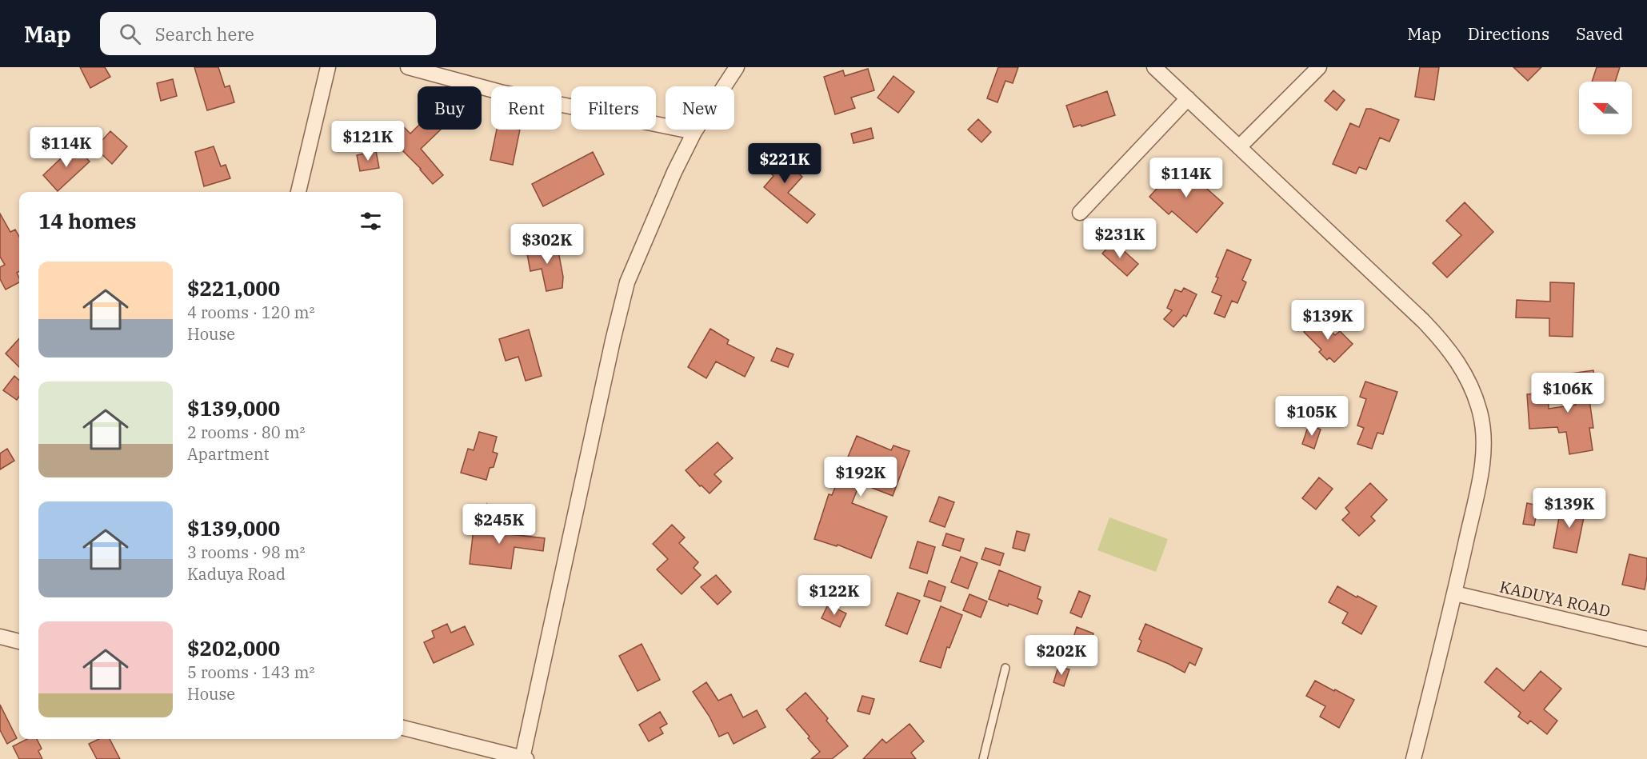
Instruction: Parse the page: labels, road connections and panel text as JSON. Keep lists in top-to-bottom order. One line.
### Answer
{"streets":{"street":["KADUYA ROAD"]},"north":"left","page":{"header":"Map","search":"Search here","nav":["Map","Directions","Saved"],"chip":["Buy","Rent","Filters","New"],"price":["$121K","$114K","$221K","$114K","$231K","$302K","$139K","$106K","$105K","$192K","$139K","$245K","$122K","$202K"],"heading":"14 homes","list":[{"name":"$221,000","note":"4 rooms · 120 m² · House"},{"name":"$139,000","note":"2 rooms · 80 m² · Apartment"},{"name":"$139,000","note":"3 rooms · 98 m² · Kaduya Road"},{"name":"$202,000","note":"5 rooms · 143 m² · House"}]}}
